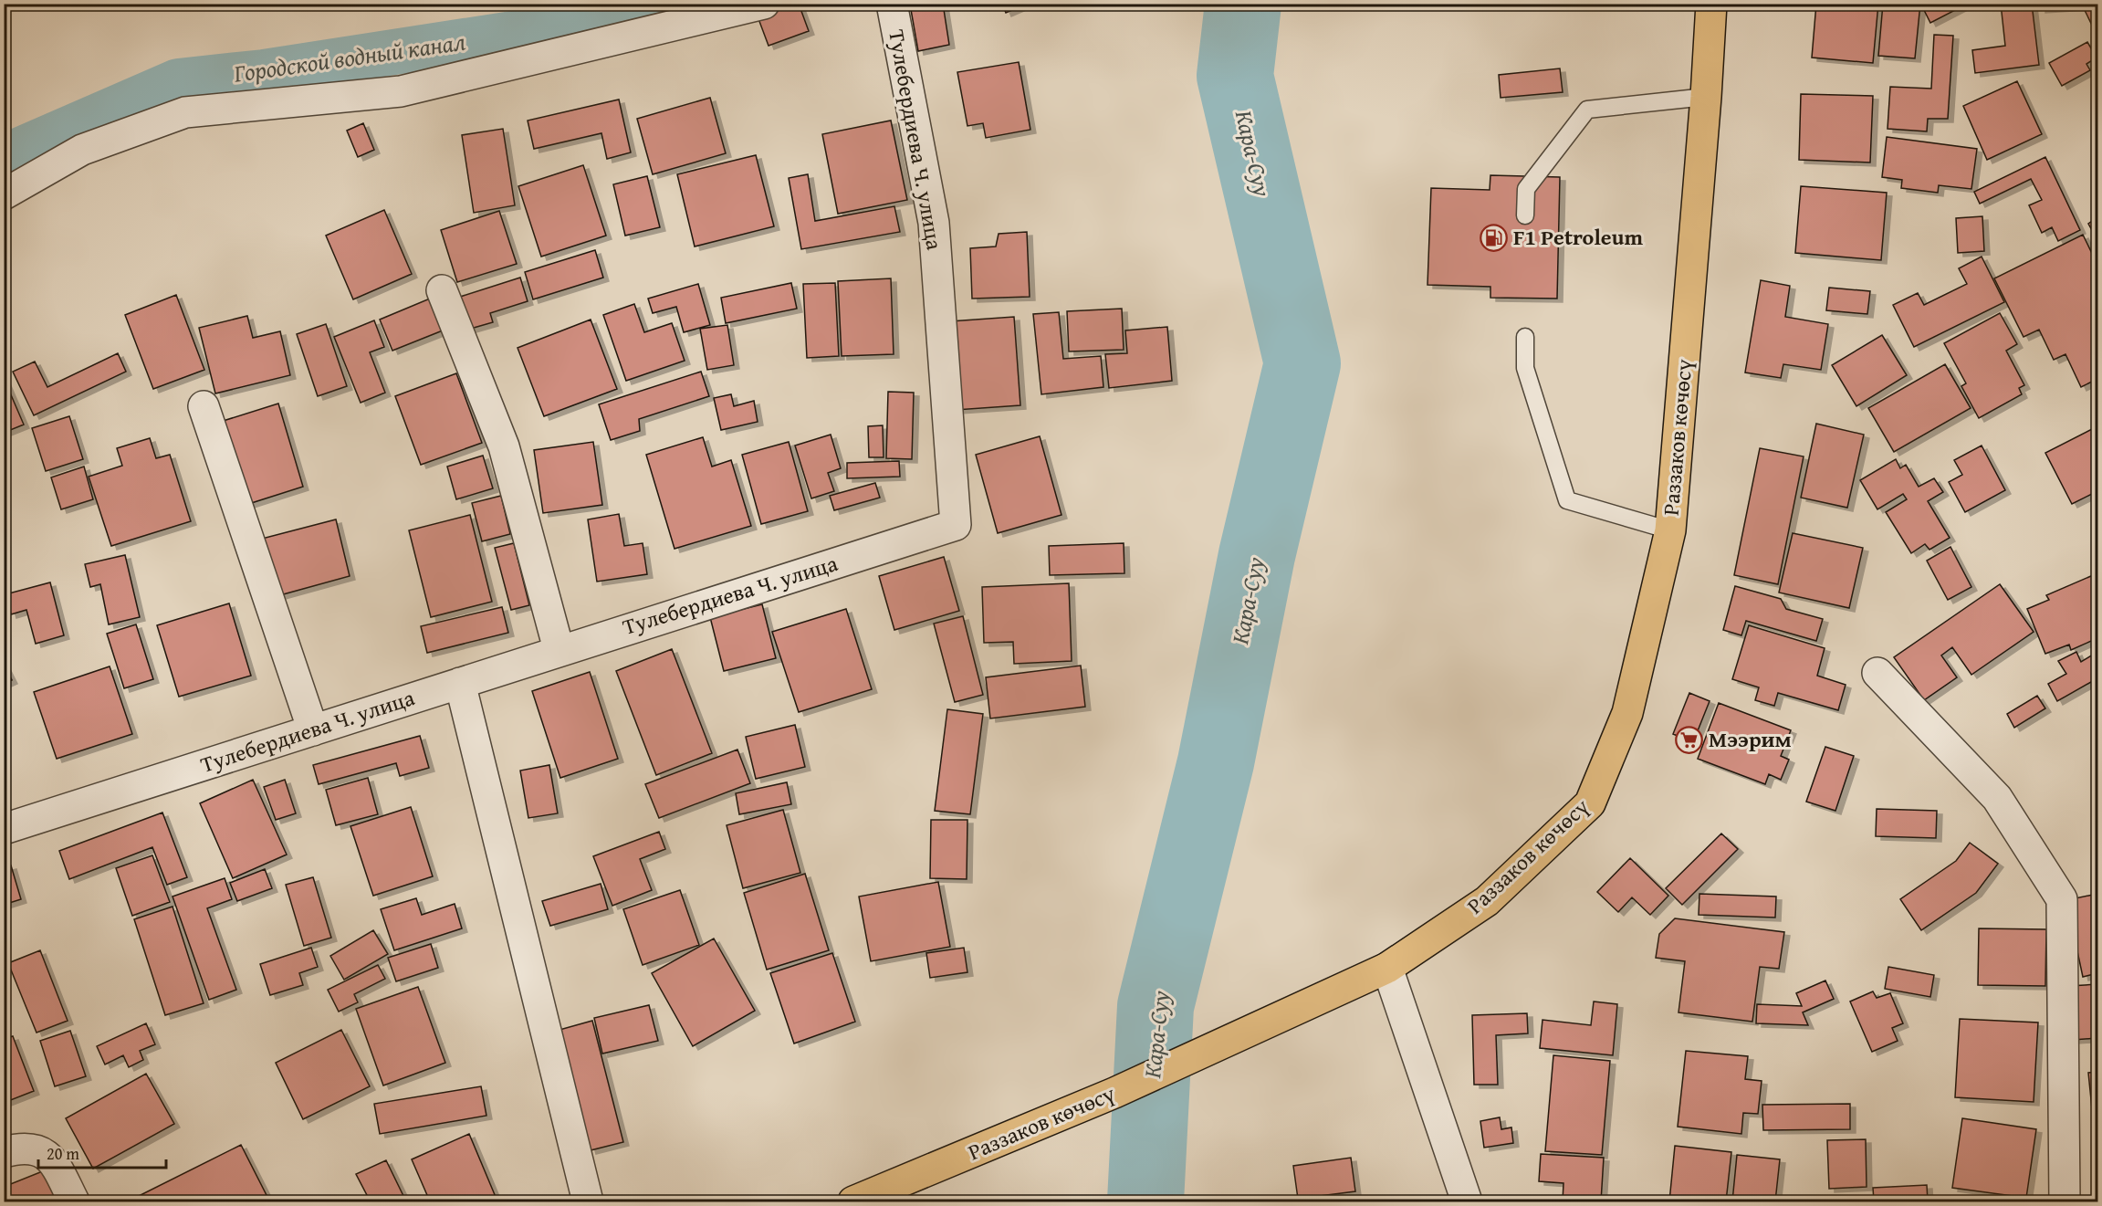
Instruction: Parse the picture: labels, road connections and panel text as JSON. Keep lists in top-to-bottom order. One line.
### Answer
{"streets":{"highway":["Раззаков көчөсү"],"street":["Тулебердиева Ч. улица"]},"water":["Городской водный канал","Кара-Суу"],"places":{"fuel station":["F1 Petroleum"],"supermarket":["Мээрим"]},"scale_bar":"20 m"}
